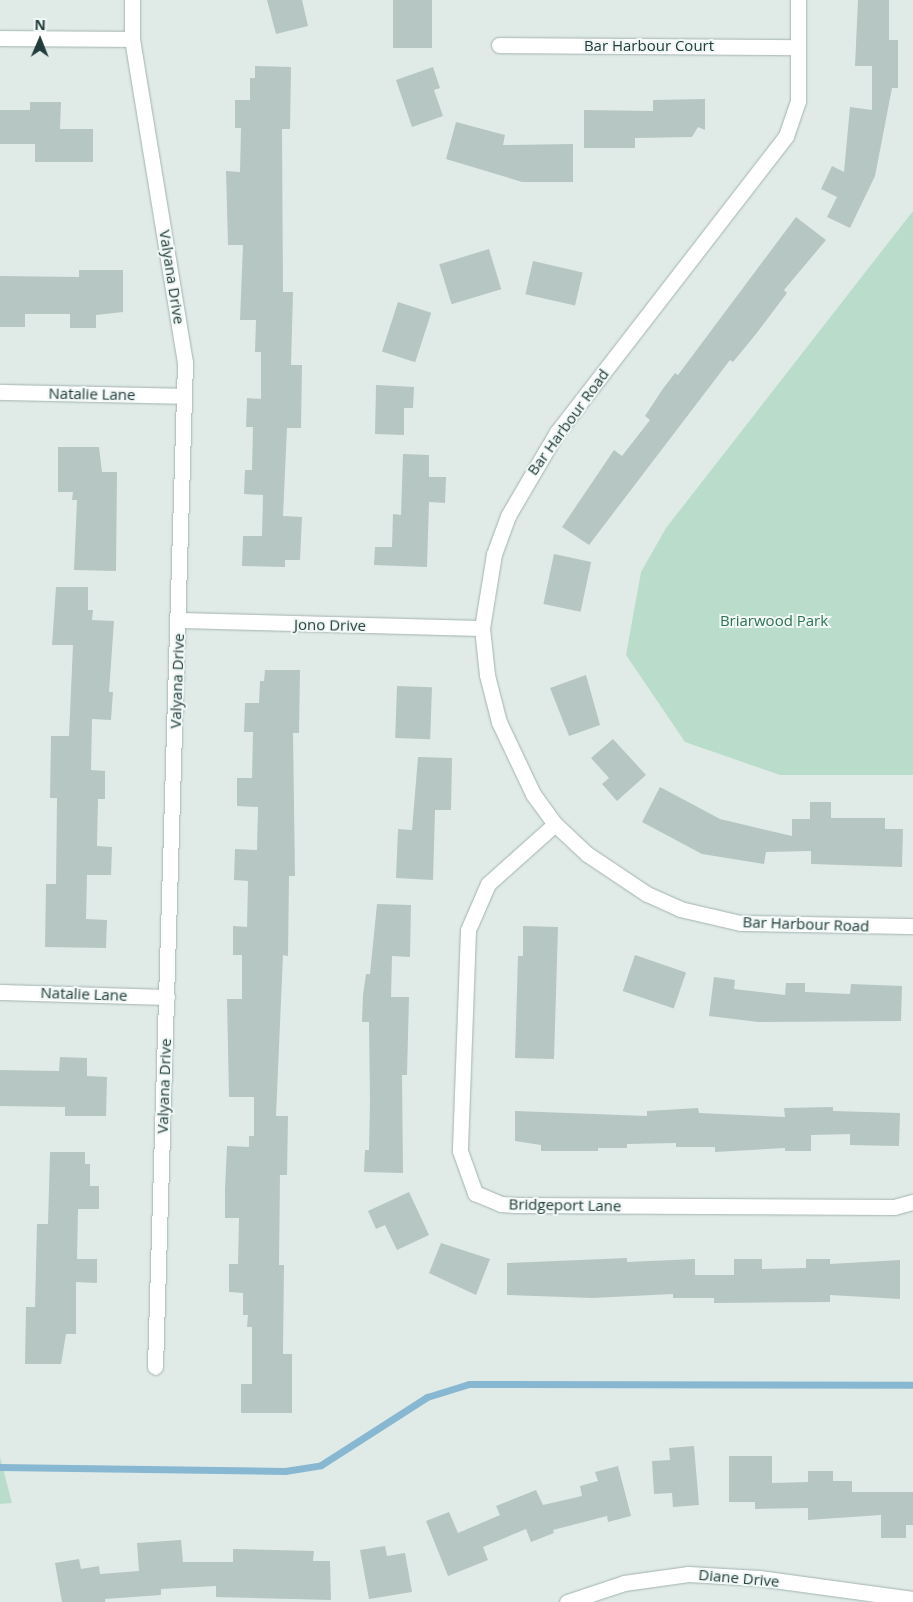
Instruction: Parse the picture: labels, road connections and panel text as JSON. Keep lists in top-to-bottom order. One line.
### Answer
{"streets":{"street":["Bar Harbour Court","Valyana Drive","Natalie Lane","Bar Harbour Road","Jono Drive","Bridgeport Lane","Diane Drive"]},"crossings":[["Bar Harbour Court","Bar Harbour Road"],["Valyana Drive","Natalie Lane"],["Valyana Drive","Jono Drive"],["Bar Harbour Road","Jono Drive"],["Bar Harbour Road","Bridgeport Lane"]],"parks":["Briarwood Park"],"north":"top"}
